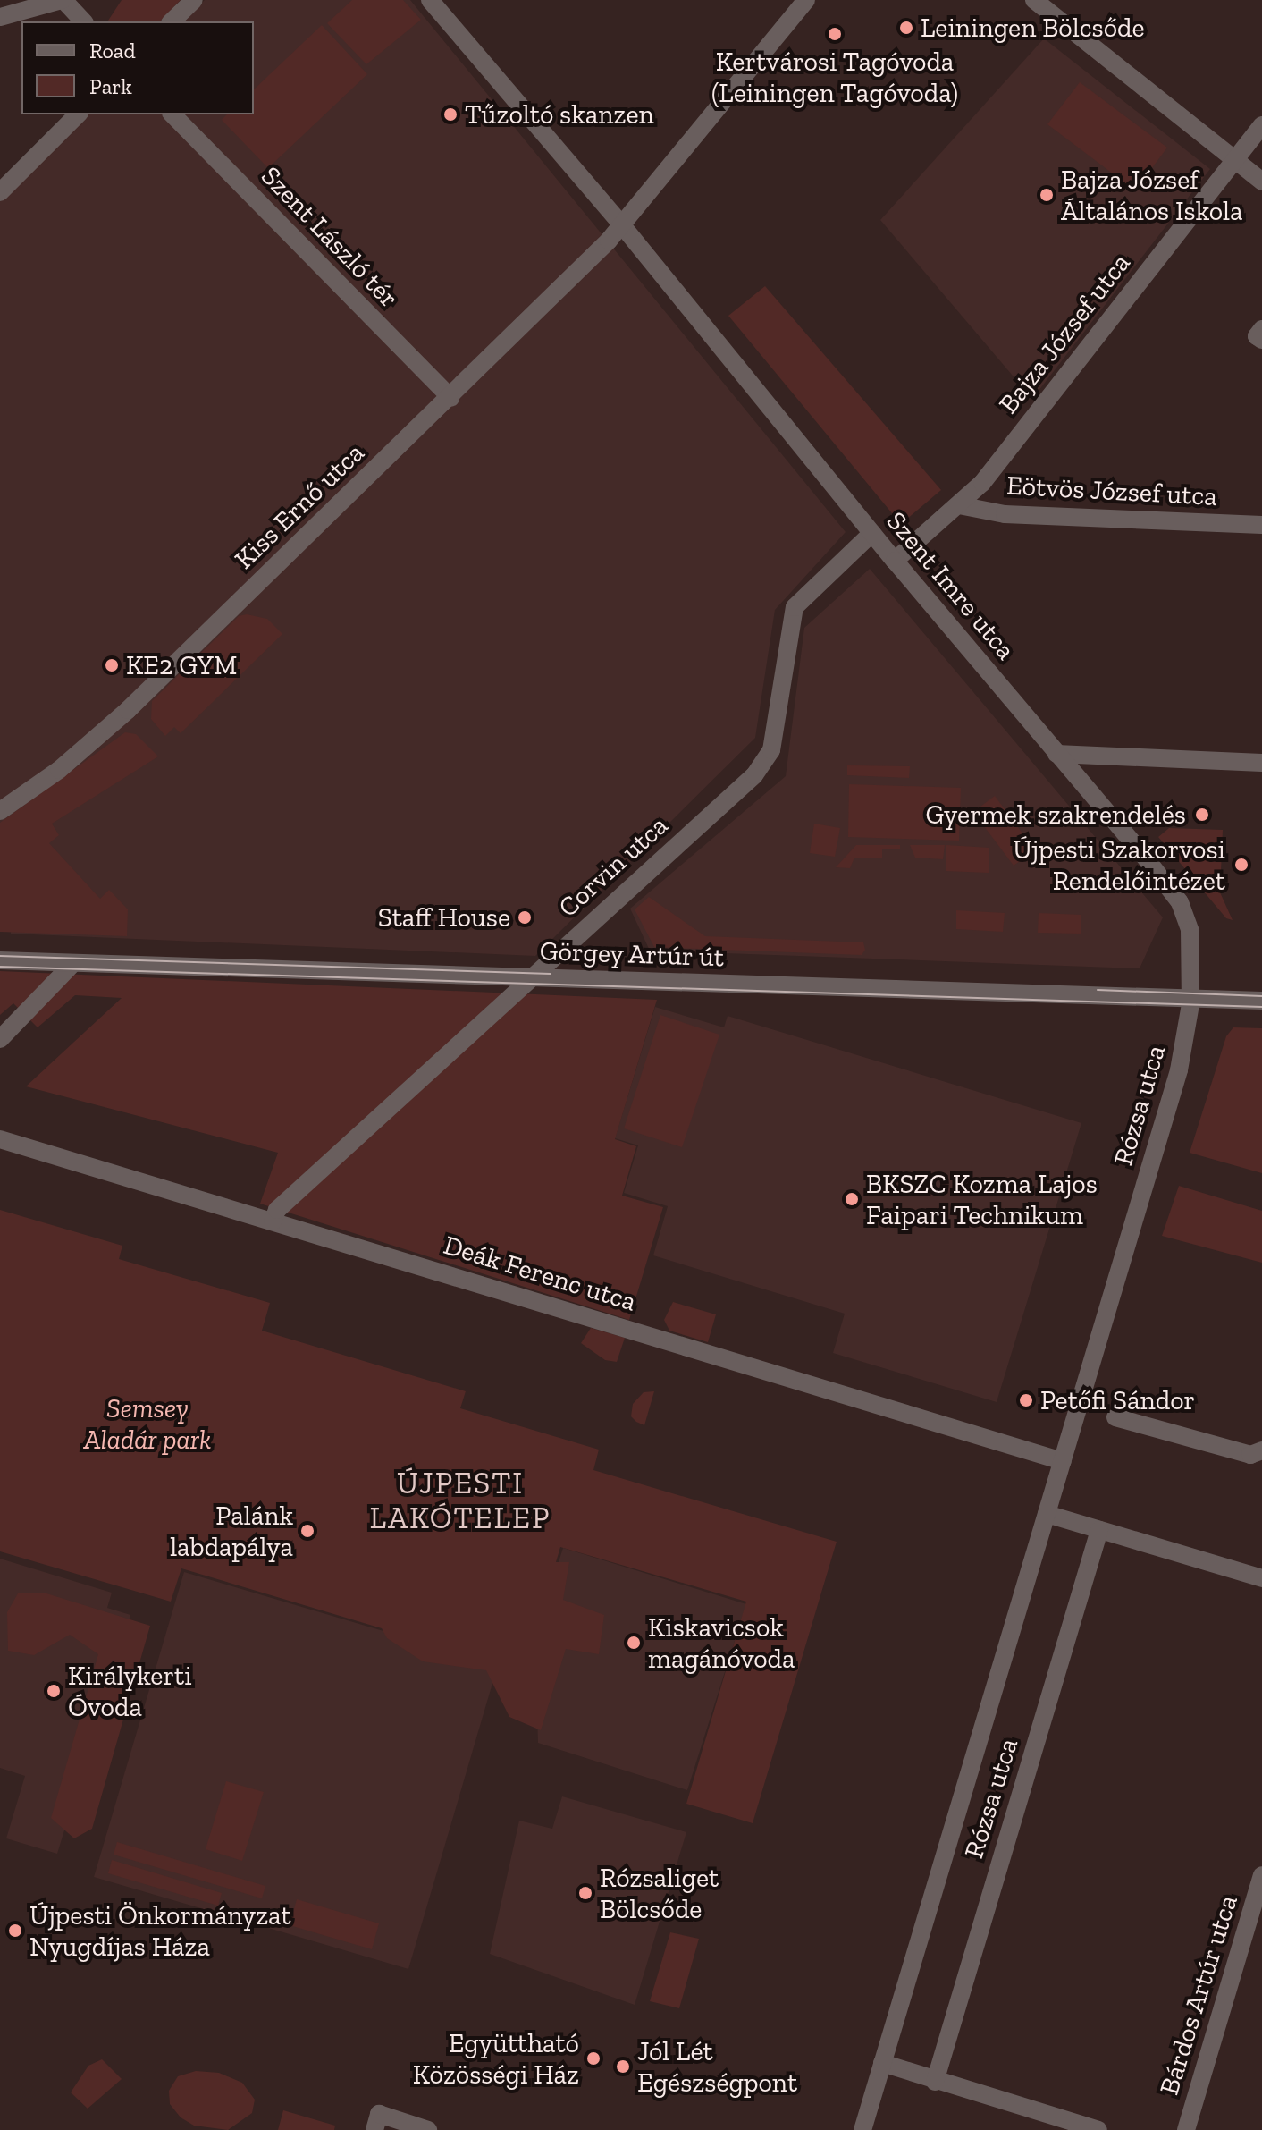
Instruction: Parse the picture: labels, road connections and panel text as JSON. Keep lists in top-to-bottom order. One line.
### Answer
{"streets":{"street":["Szent László tér","Bajza József utca","Eötvös József utca","Kiss Ernő utca","Szent Imre utca","Corvin utca","Görgey Artúr út","Rózsa utca","Deák Ferenc utca","Bárdos Artúr utca"]},"crossings":[["Szent László tér","Kiss Ernő utca"],["Bajza József utca","Eötvös József utca"],["Bajza József utca","Szent Imre utca"],["Kiss Ernő utca","Szent Imre utca"],["Szent Imre utca","Corvin utca"],["Szent Imre utca","Görgey Artúr út"],["Szent Imre utca","Rózsa utca"],["Corvin utca","Görgey Artúr út"],["Corvin utca","Deák Ferenc utca"],["Görgey Artúr út","Rózsa utca"],["Rózsa utca","Deák Ferenc utca"]],"districts":["ÚJPESTI LAKÓTELEP"],"parks":["Semsey Aladár park"],"places":["Leiningen Bölcsőde","Kertvárosi Tagóvoda (Leiningen Tagóvoda)","Tűzoltó skanzen","Bajza József Általános Iskola","KE2 GYM","Gyermek szakrendelés","Újpesti Szakorvosi Rendelőintézet","Staff House","BKSZC Kozma Lajos Faipari Technikum","Petőfi Sándor","Palánk labdapálya","Kiskavicsok magánóvoda","Királykerti Óvoda","Rózsaliget Bölcsőde","Újpesti Önkormányzat Nyugdíjas Háza","Együttható Közösségi Ház","Jól Lét Egészségpont"],"legend":["Road","Park"]}
